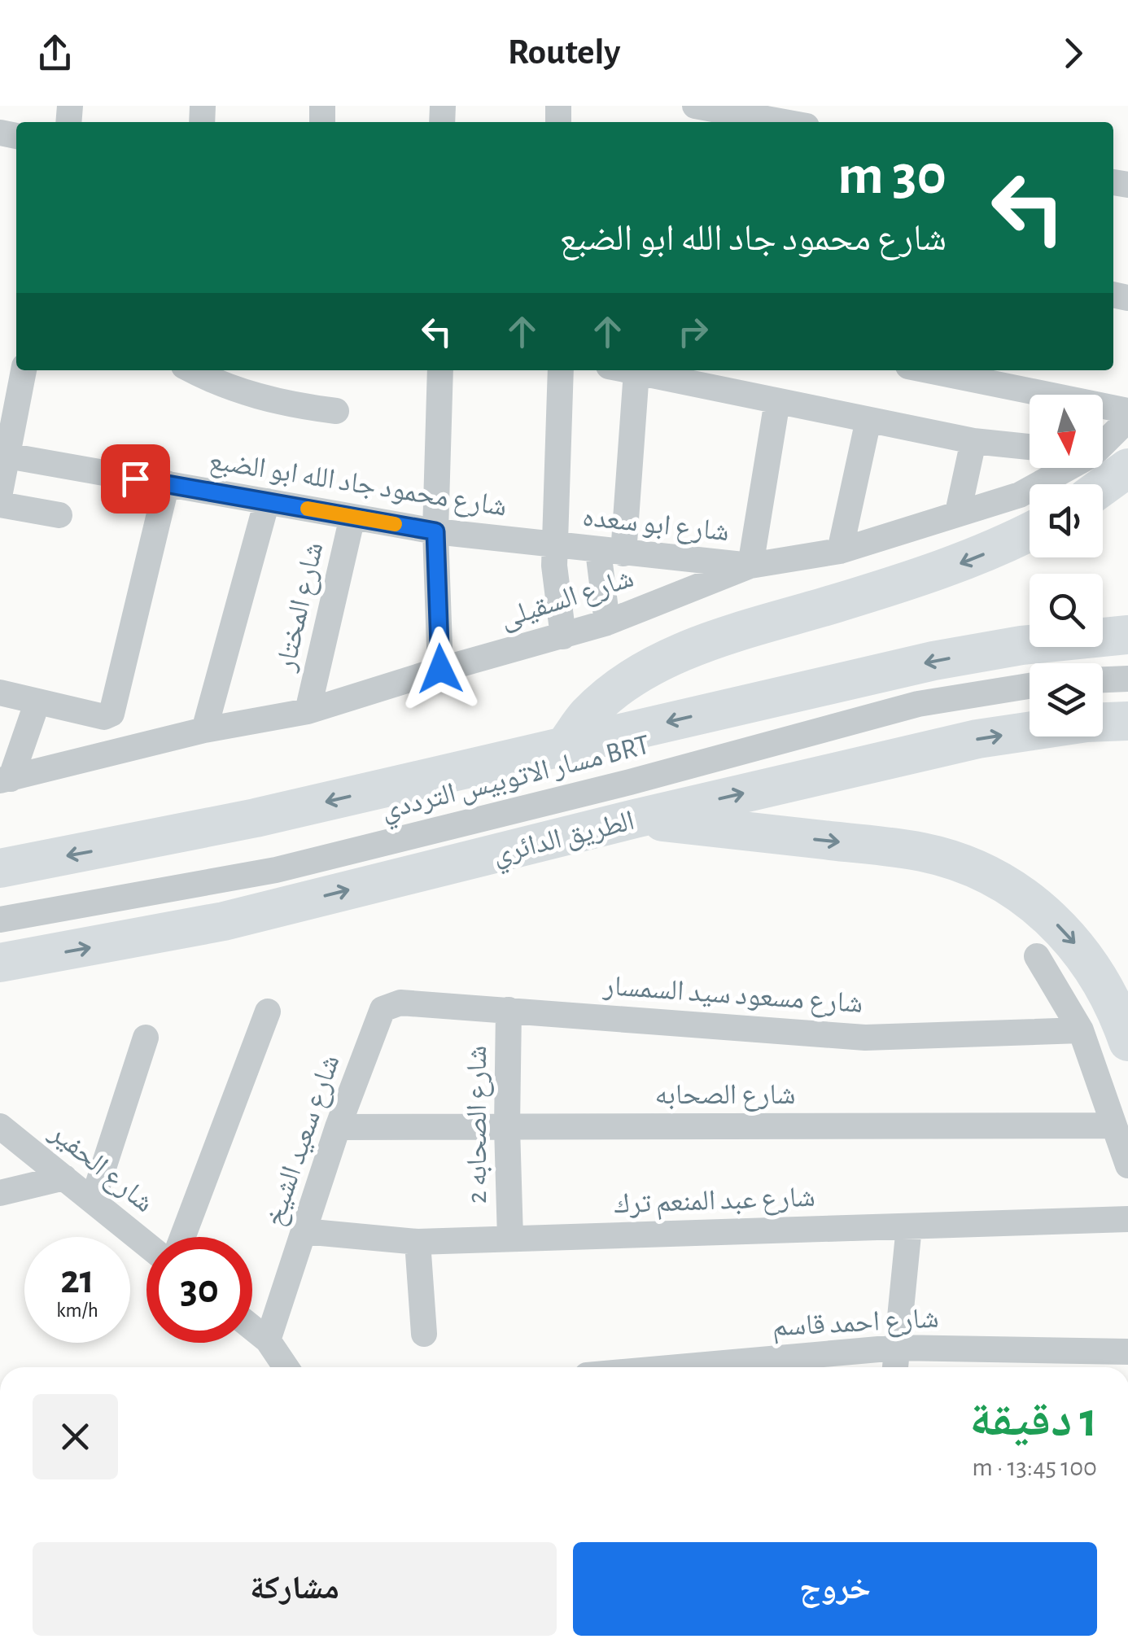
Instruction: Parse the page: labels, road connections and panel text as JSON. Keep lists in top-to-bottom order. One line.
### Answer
{"streets":{"highway":["الطريق الدائري"],"street":["شارع محمود جاد الله ابو الضبع","شارع ابو سعده","شارع السقيلى","شارع المختار","مسار الاتوبيس الترددي BRT","شارع مسعود سيد السمسار","شارع الصحابه","شارع الصحابه 2","شارع سعيد الشيخ","شارع الحفير","شارع عبد المنعم ترك","شارع احمد قاسم"]},"crossings":[["شارع محمود جاد الله ابو الضبع","شارع ابو سعده"],["شارع محمود جاد الله ابو الضبع","شارع المختار"],["شارع ابو سعده","شارع السقيلى"],["شارع السقيلى","شارع المختار"],["شارع مسعود سيد السمسار","شارع الصحابه 2"],["شارع مسعود سيد السمسار","شارع سعيد الشيخ"],["شارع الصحابه","شارع الصحابه 2"],["شارع الصحابه","شارع سعيد الشيخ"],["شارع الصحابه 2","شارع عبد المنعم ترك"],["شارع سعيد الشيخ","شارع عبد المنعم ترك"]],"north":"bottom","page":{"header":"Routely","turn":["30 m","شارع محمود جاد الله ابو الضبع"],"speed":"21 km/h","limit":"30","heading":["1 دقيقة","100 m · 13:45"],"buttons":["خروج","مشاركة"]}}
